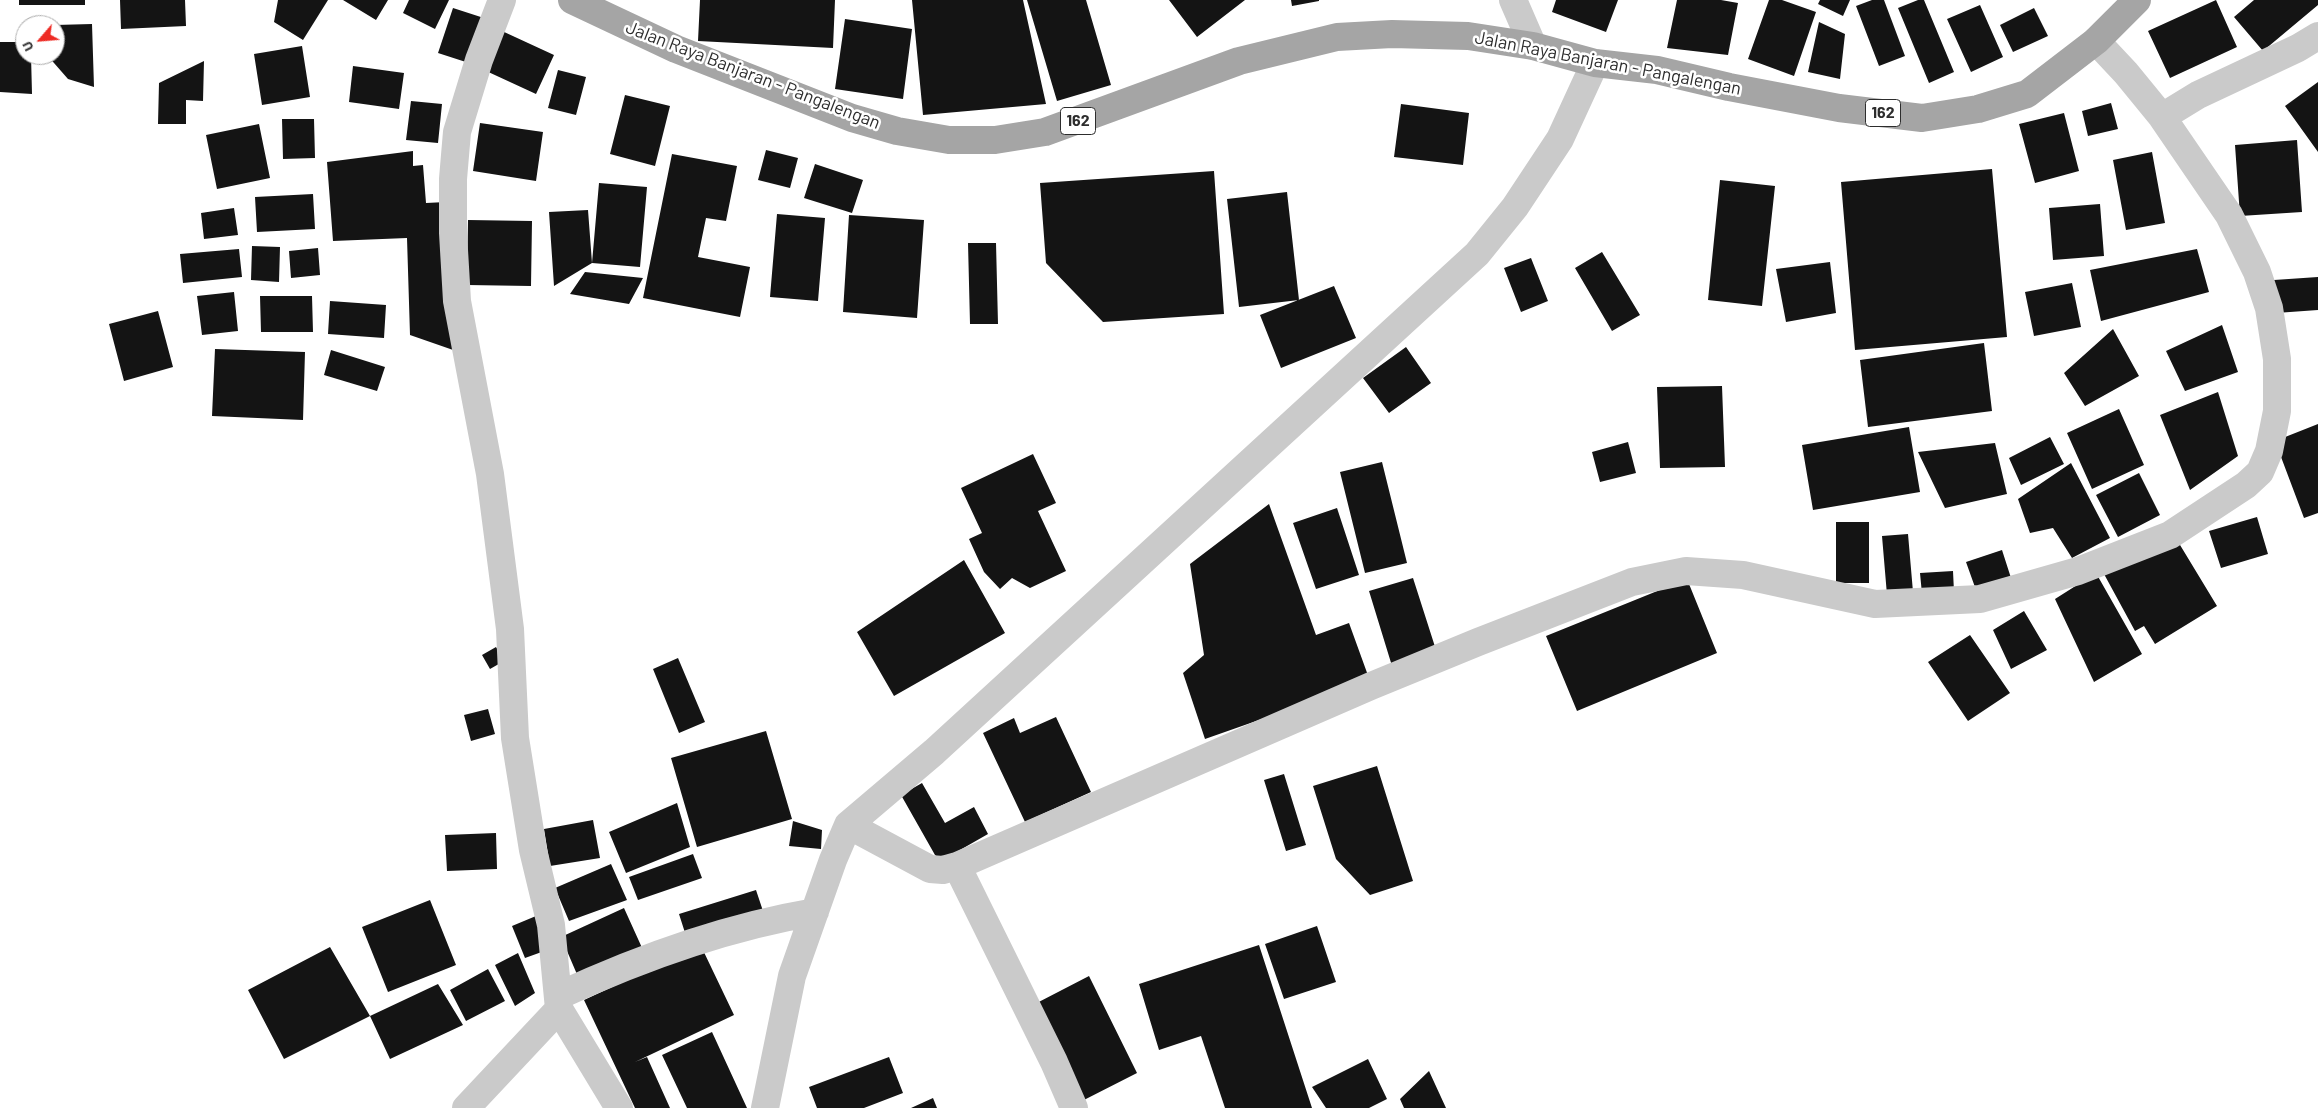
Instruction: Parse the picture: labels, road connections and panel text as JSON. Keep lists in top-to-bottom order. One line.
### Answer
{"streets":{"main road":["Jalan Raya Banjaran - Pangalengan","162"]},"north":"bottom left"}
